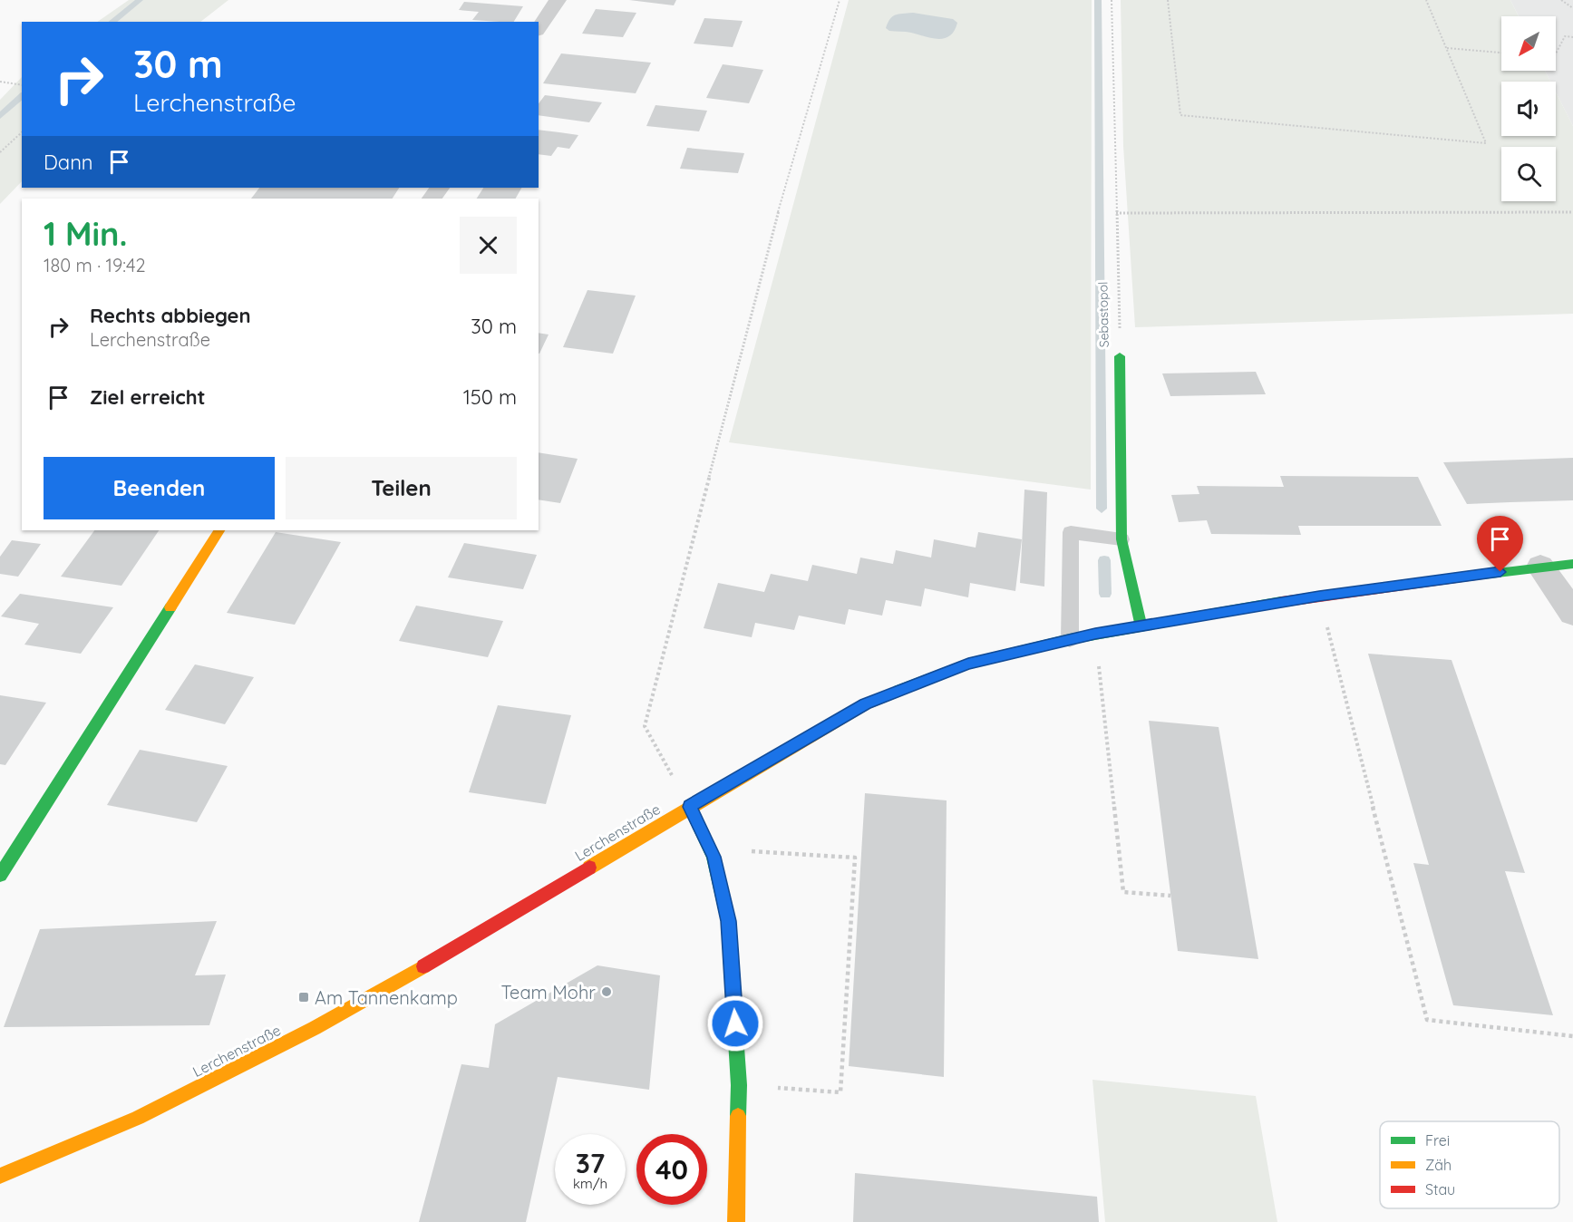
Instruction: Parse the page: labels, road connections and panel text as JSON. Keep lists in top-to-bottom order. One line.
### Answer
{"streets":{"street":["Sebastopol","Lerchenstraße"]},"crossings":[["Sebastopol","Lerchenstraße"]],"places":{"other":["Team Mohr"],"transit":["Am Tannenkamp"]},"legend":["Frei","Zäh","Stau"],"north":"bottom left","page":{"turn":["30 m","Lerchenstraße"],"then":"Dann","heading":["1 Min.","180 m · 19:42"],"list":[{"name":"Rechts abbiegen","note":"Lerchenstraße","value":"30 m"},{"name":"Ziel erreicht","value":"150 m"}],"buttons":["Beenden","Teilen"],"speed":"37 km/h","limit":"40"}}
